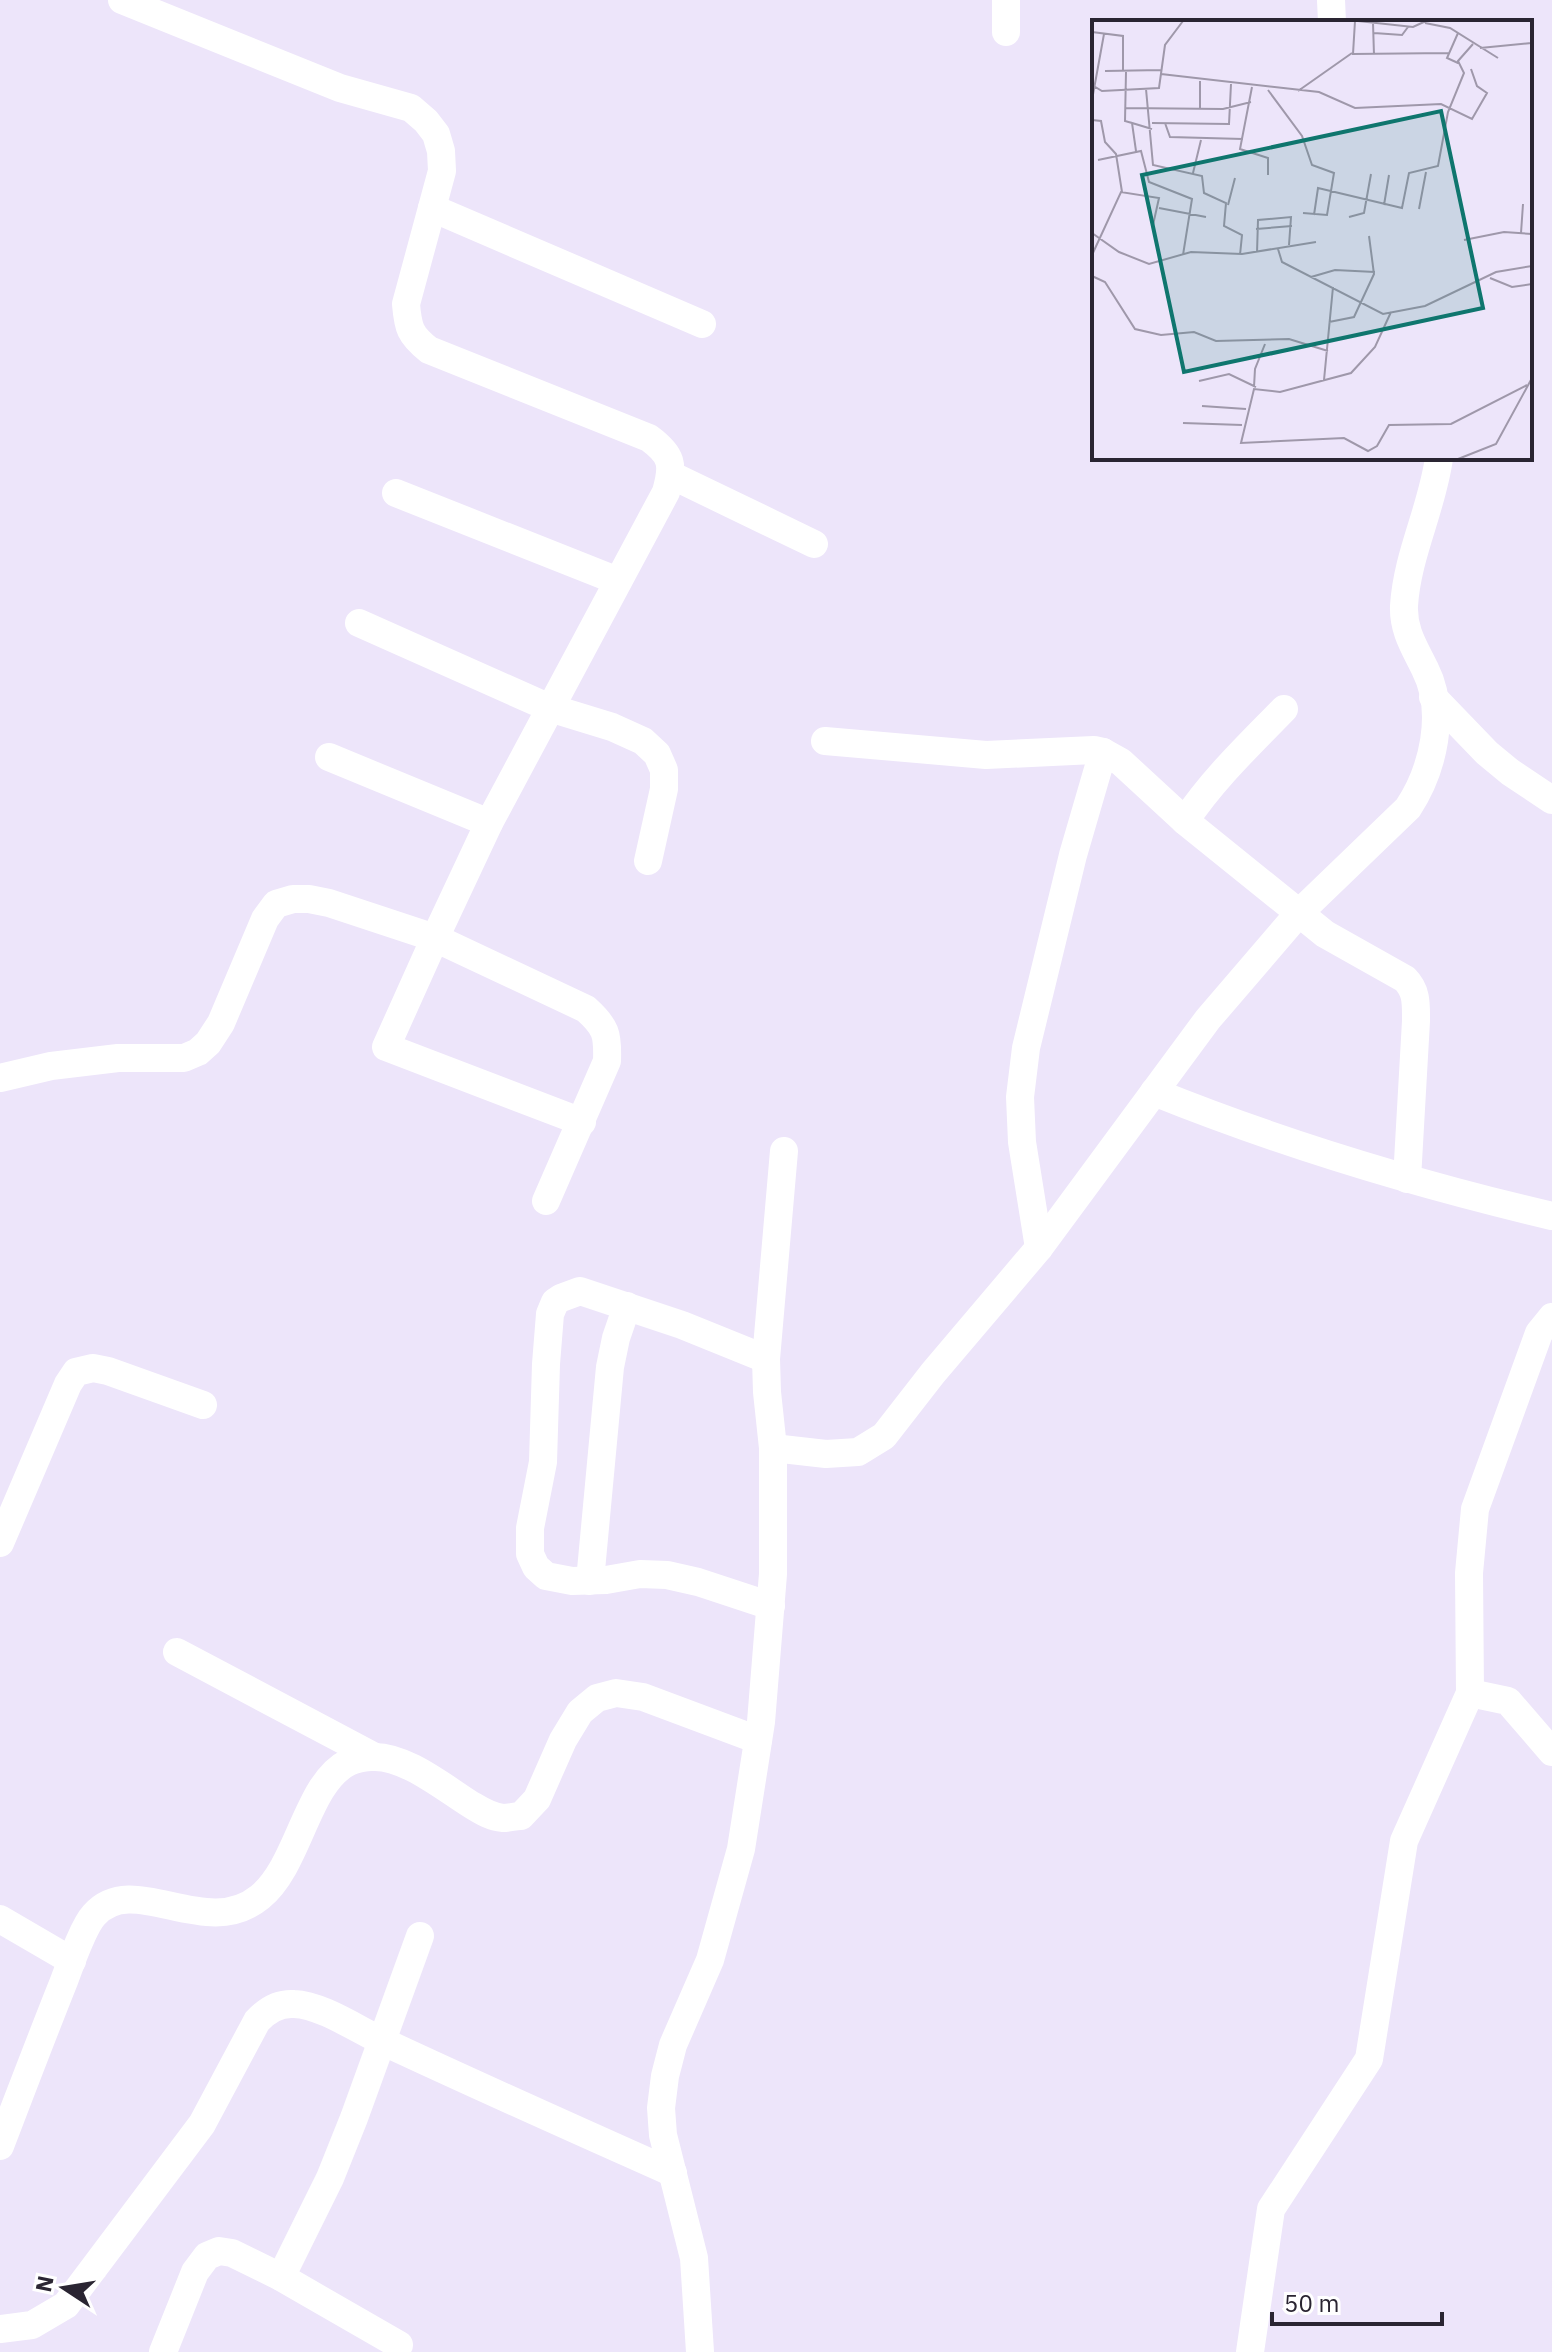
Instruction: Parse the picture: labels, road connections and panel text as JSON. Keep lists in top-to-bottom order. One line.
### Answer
{"scale_bar":"50 m","north":"left"}
